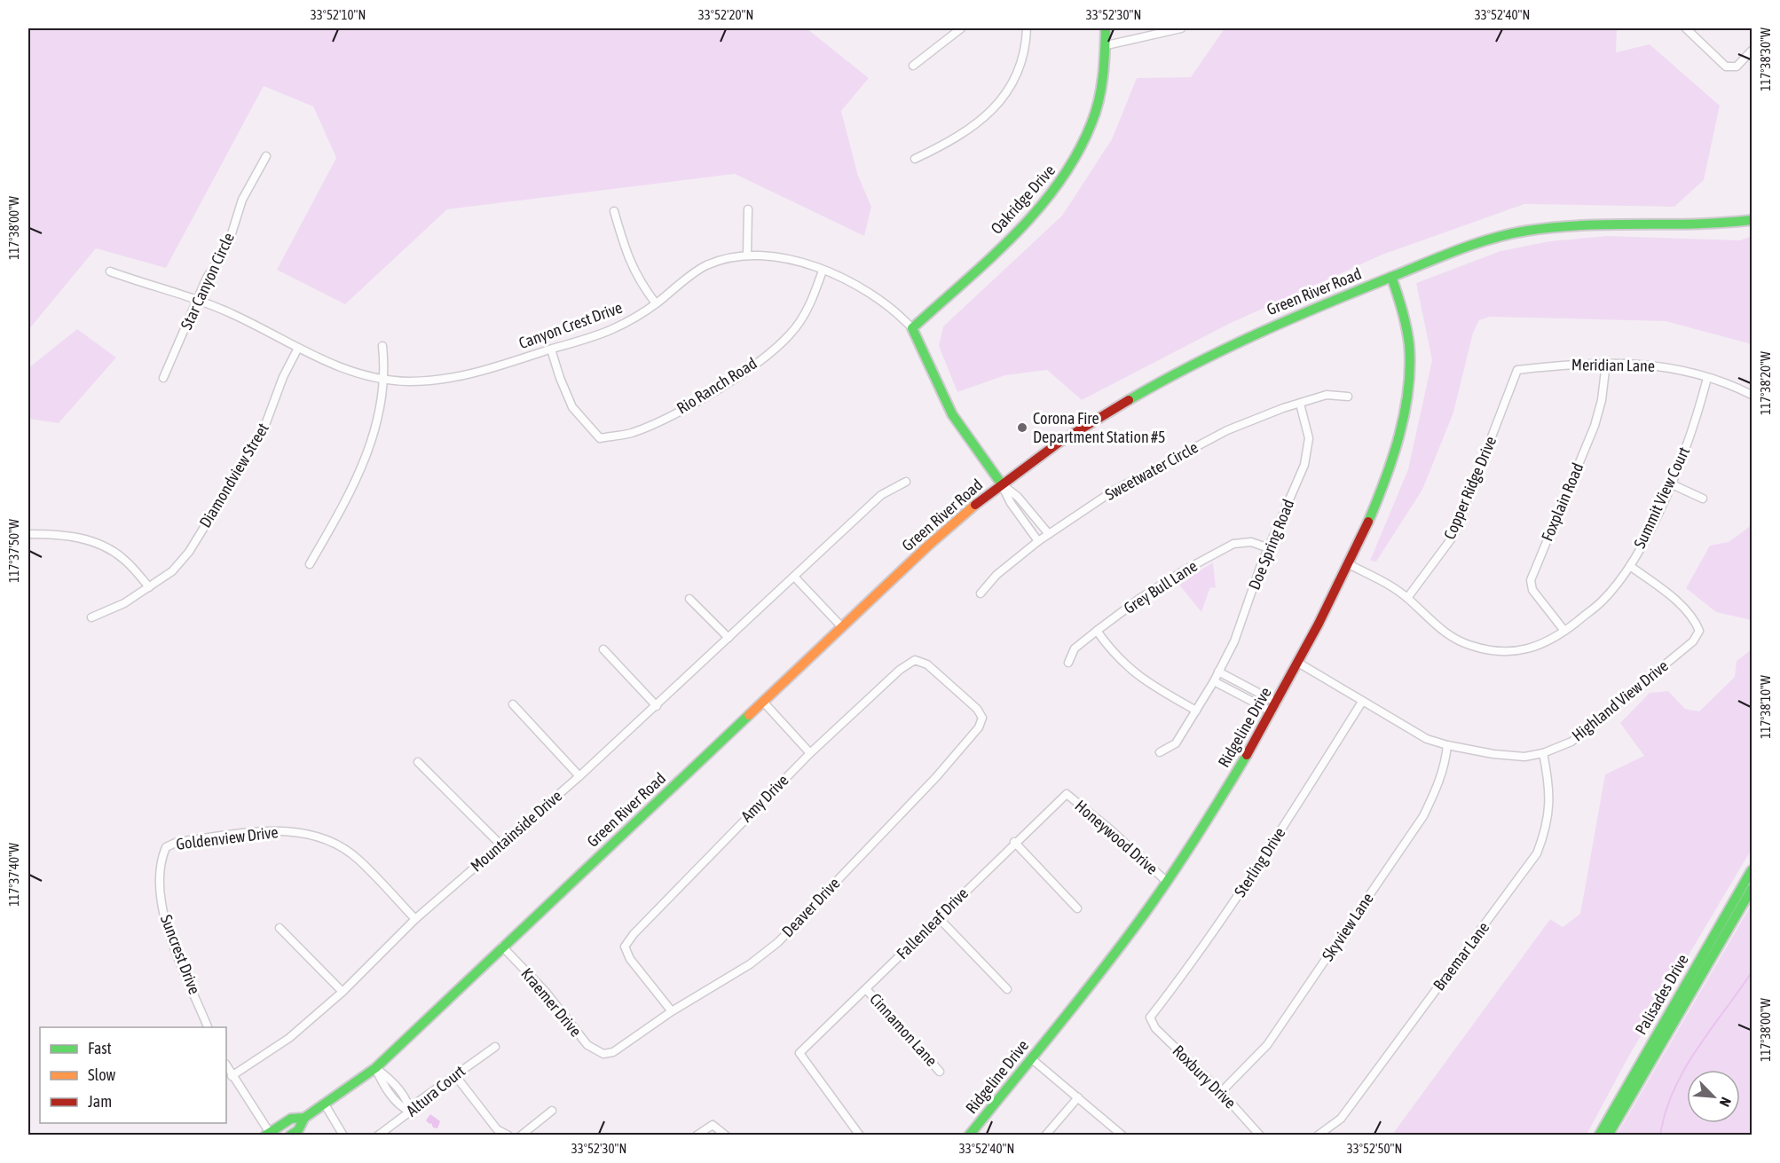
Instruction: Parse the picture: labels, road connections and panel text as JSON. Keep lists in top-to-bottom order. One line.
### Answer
{"streets":{"street":["Oakridge Drive","Star Canyon Circle","Green River Road","Canyon Crest Drive","Meridian Lane","Rio Ranch Road","Sweetwater Circle","Diamondview Street","Copper Ridge Drive","Summit View Court","Foxplain Road","Doe Spring Road","Grey Bull Lane","Highland View Drive","Ridgeline Drive","Amy Drive","Mountainside Drive","Honeywood Drive","Goldenview Drive","Sterling Drive","Deaver Drive","Fallenleaf Drive","Skyview Lane","Suncrest Drive","Braemar Lane","Palisades Drive","Kraemer Drive","Cinnamon Lane","Roxbury Drive","Altura Court"]},"crossings":[["Oakridge Drive","Canyon Crest Drive"],["Star Canyon Circle","Canyon Crest Drive"],["Green River Road","Canyon Crest Drive"],["Green River Road","Ridgeline Drive"],["Green River Road","Kraemer Drive"],["Canyon Crest Drive","Rio Ranch Road"],["Canyon Crest Drive","Sweetwater Circle"],["Canyon Crest Drive","Diamondview Street"],["Meridian Lane","Copper Ridge Drive"],["Meridian Lane","Summit View Court"],["Meridian Lane","Foxplain Road"],["Sweetwater Circle","Doe Spring Road"],["Copper Ridge Drive","Summit View Court"],["Summit View Court","Foxplain Road"],["Summit View Court","Highland View Drive"],["Summit View Court","Ridgeline Drive"],["Doe Spring Road","Grey Bull Lane"],["Highland View Drive","Ridgeline Drive"],["Highland View Drive","Sterling Drive"],["Highland View Drive","Skyview Lane"],["Highland View Drive","Braemar Lane"],["Ridgeline Drive","Honeywood Drive"],["Amy Drive","Deaver Drive"],["Mountainside Drive","Goldenview Drive"],["Honeywood Drive","Fallenleaf Drive"],["Goldenview Drive","Suncrest Drive"],["Sterling Drive","Roxbury Drive"],["Deaver Drive","Kraemer Drive"],["Fallenleaf Drive","Cinnamon Lane"],["Skyview Lane","Roxbury Drive"]],"places":["Corona Fire Department Station #5"],"legend":["Fast","Slow","Jam"],"north":"bottom right","coordinates":["33°52'10\"N","33°52'20\"N","33°52'30\"N","33°52'40\"N","117°38'30\"W","117°38'00\"W","117°38'20\"W","117°37'50\"W","117°38'10\"W","117°37'40\"W","33°52'50\"N"]}
